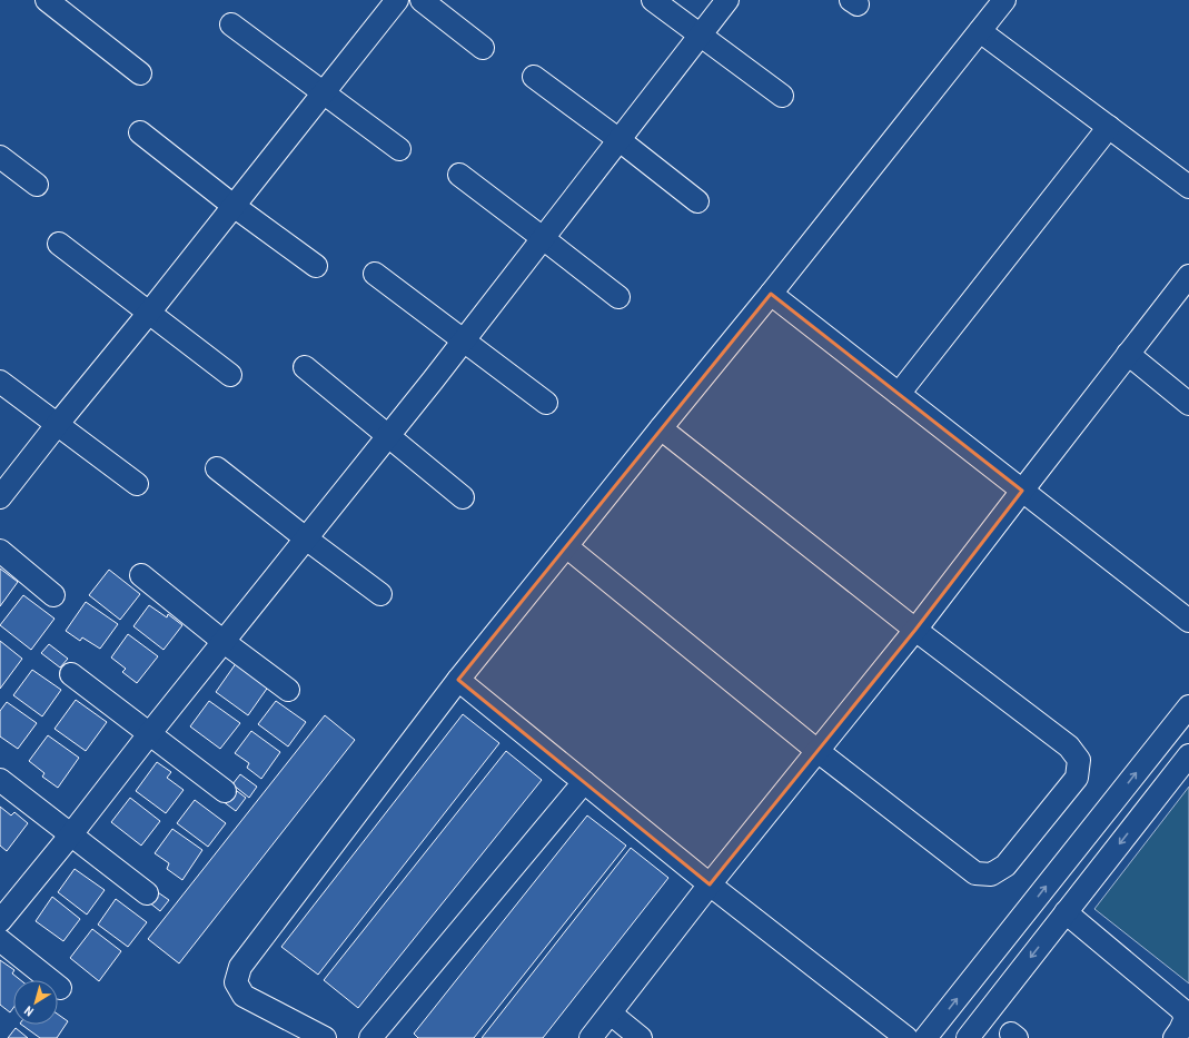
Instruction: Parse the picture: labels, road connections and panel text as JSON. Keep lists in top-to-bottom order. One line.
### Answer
{"north":"bottom left"}
